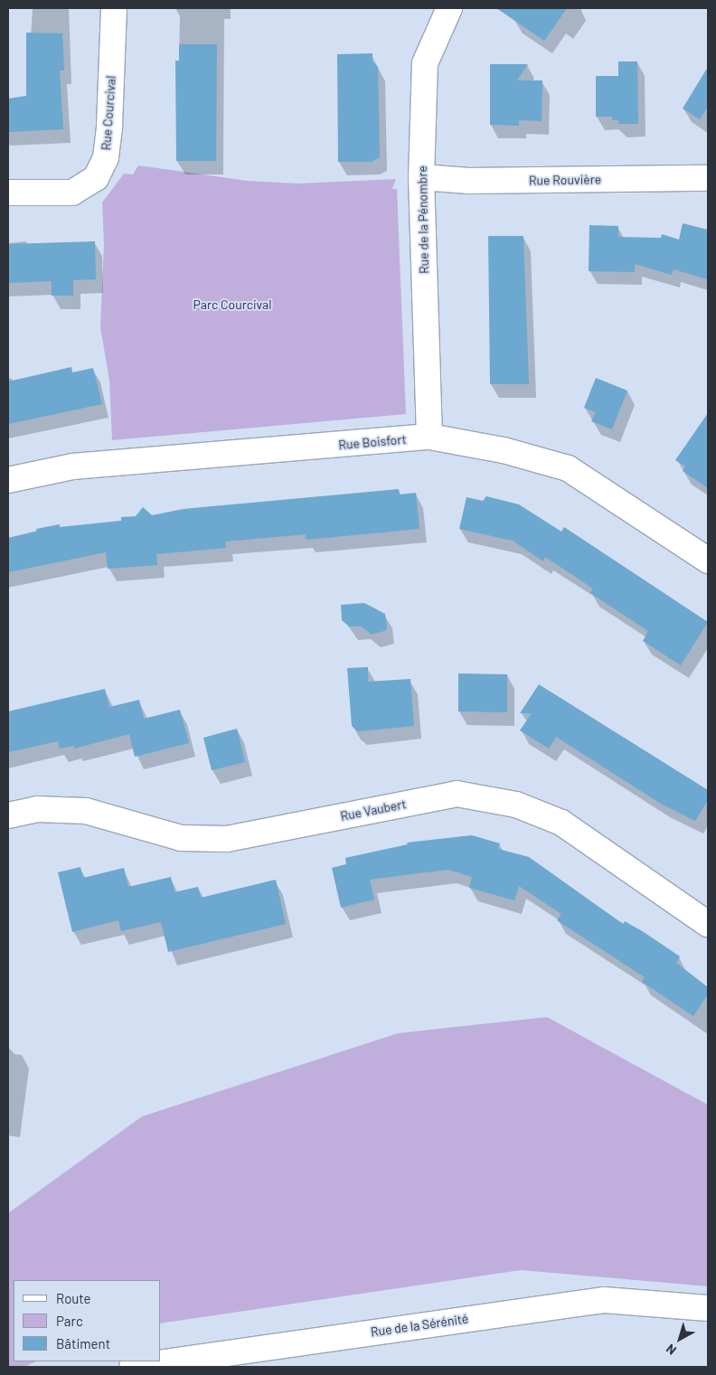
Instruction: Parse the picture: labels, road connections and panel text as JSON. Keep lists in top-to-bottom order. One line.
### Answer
{"streets":{"street":["Rue Courcival","Rue Rouvière","Rue de la Pénombre","Rue Boisfort","Rue Vaubert","Rue de la Sérénité"]},"crossings":[["Rue Rouvière","Rue de la Pénombre"],["Rue de la Pénombre","Rue Boisfort"]],"parks":["Parc Courcival"],"legend":["Route","Parc","Bâtiment"],"north":"bottom left"}
